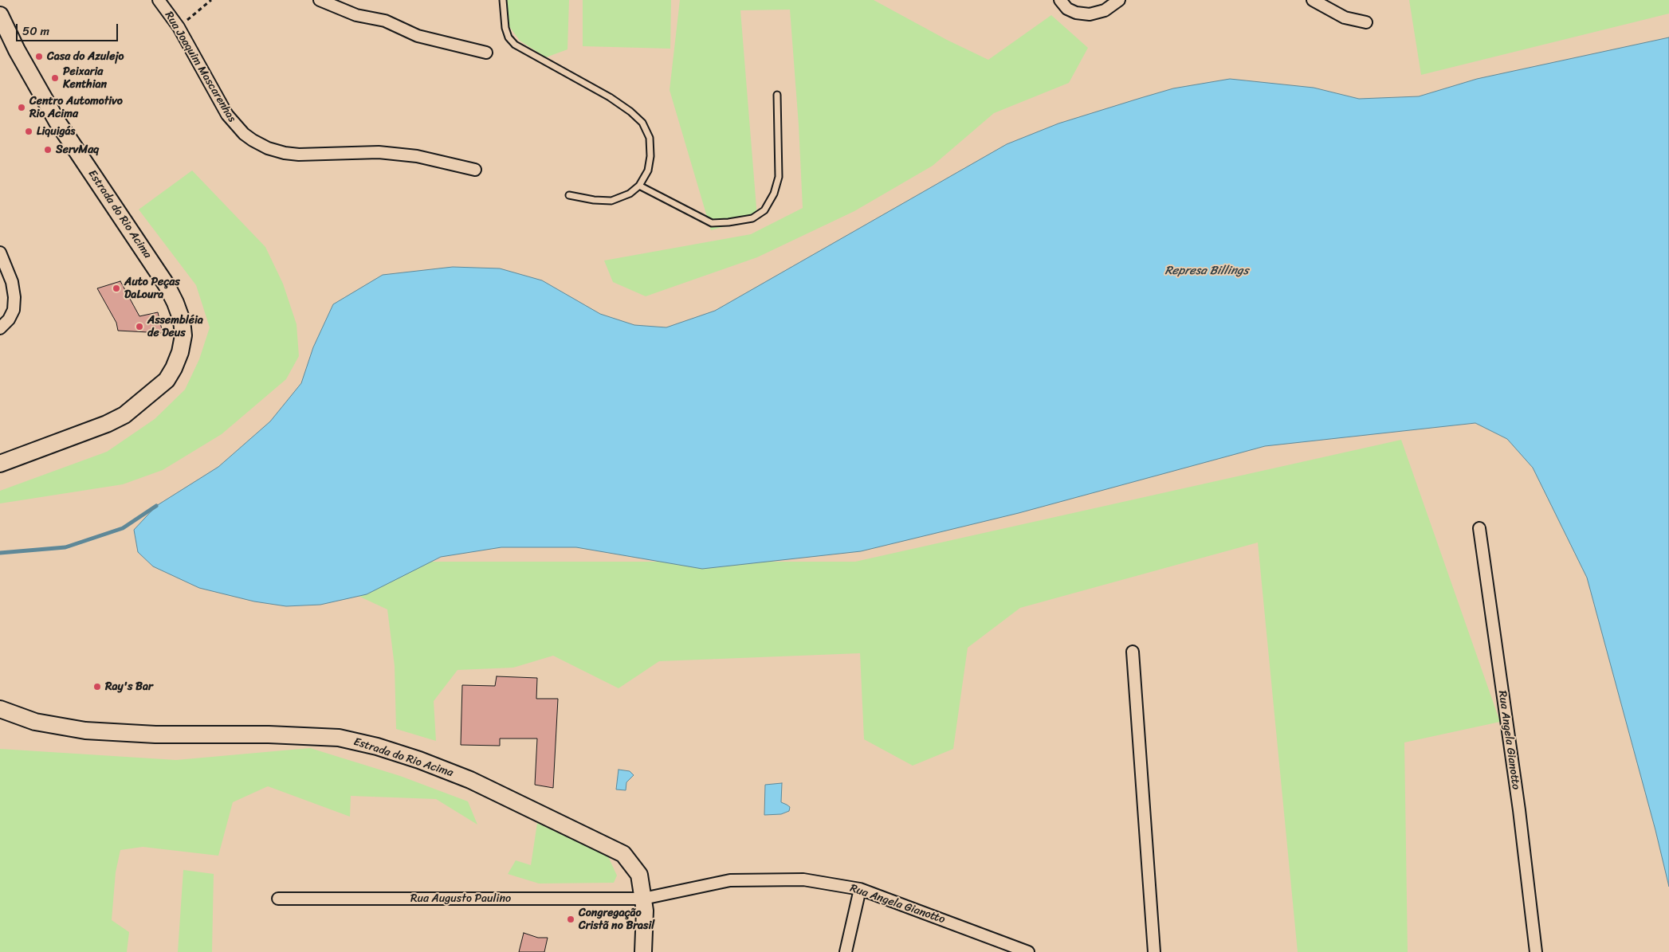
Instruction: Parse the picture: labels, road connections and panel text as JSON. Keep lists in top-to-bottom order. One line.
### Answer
{"streets":{"main road":["Estrada do Rio Acima"],"street":["Rua Joaquim Mascarenhas","Rua Angela Gianotto","Rua Augusto Paulino"]},"crossings":[["Estrada do Rio Acima","Rua Angela Gianotto"],["Estrada do Rio Acima","Rua Augusto Paulino"],["Rua Angela Gianotto","Rua Augusto Paulino"]],"water":["Represa Billings"],"places":["Casa do Azulejo","Peixaria Kenthian","Centro Automotivo Rio Acima","Liquigás","ServMaq","Auto Peças DaLoura","Assembléia de Deus","Ray's Bar","Congregação Cristã no Brasil"],"scale_bar":"50 m"}
